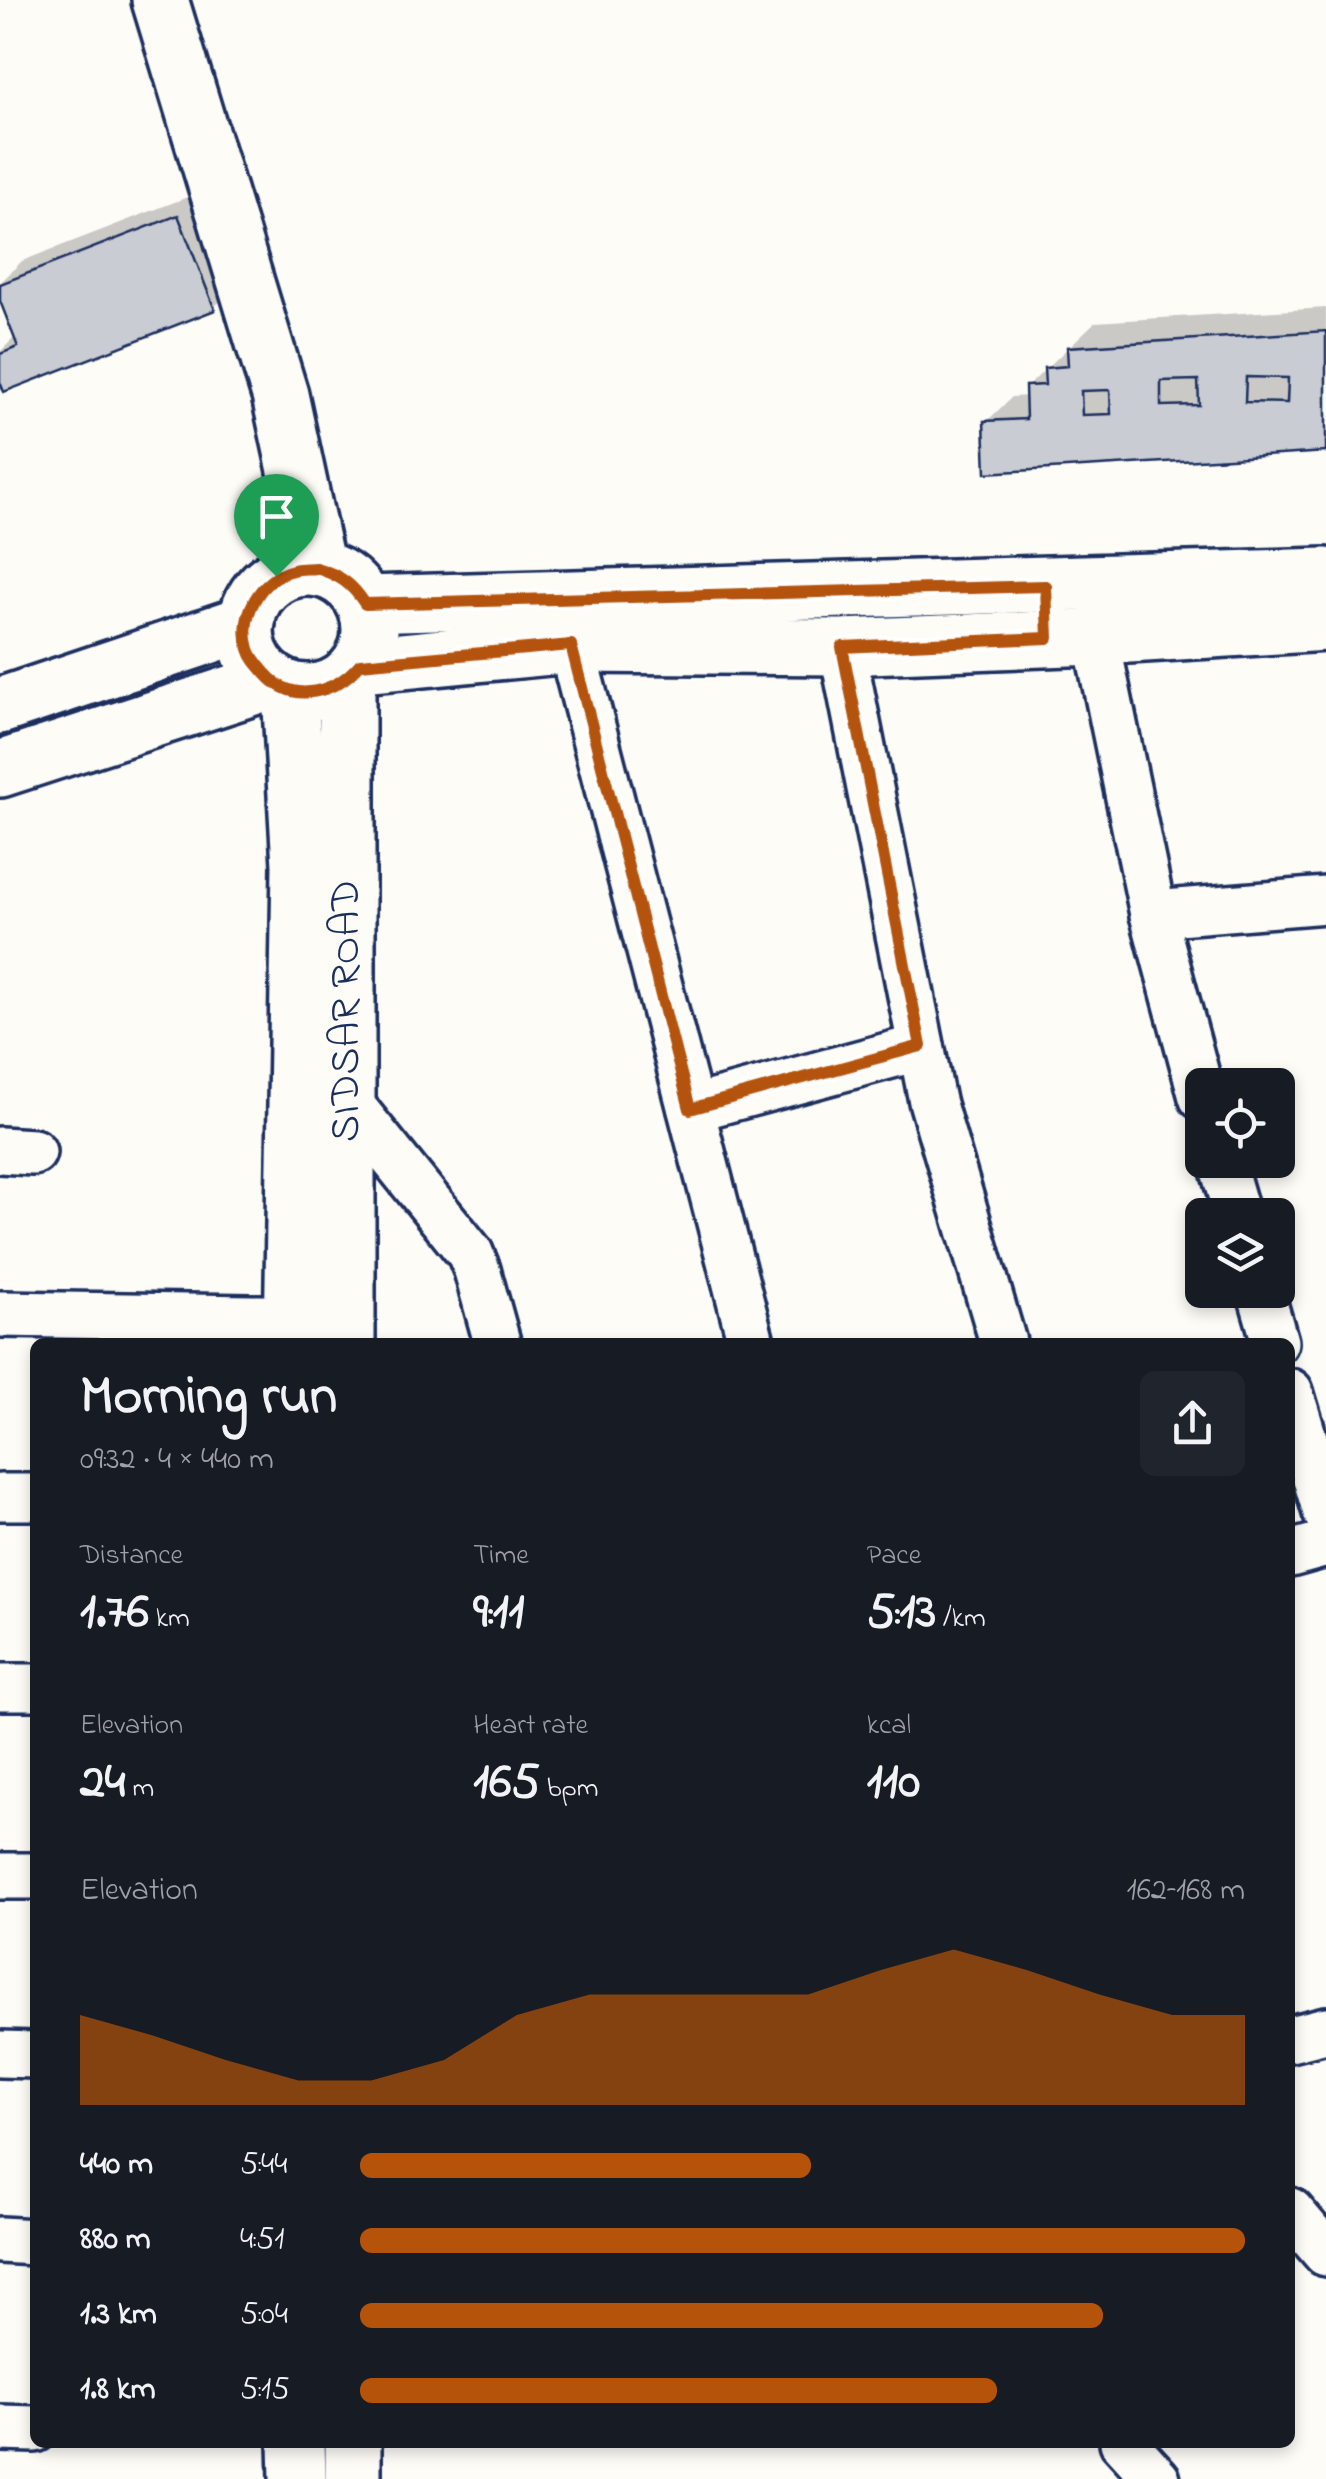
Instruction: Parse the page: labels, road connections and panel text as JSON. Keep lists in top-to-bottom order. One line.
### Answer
{"streets":{"street":["SIDSAR ROAD"]},"page":{"heading":["Morning run","09:32 · 4 × 440 m"],"stats":[["Distance","1.76 km"],["Time","9:11"],["Pace","5:13 /km"],["Elevation","24 m"],["Heart rate","165 bpm"],["kcal","110"]],"chart":["Elevation","162–168 m"],"list":[{"name":"440 m","note":"5:44"},{"name":"880 m","note":"4:51"},{"name":"1.3 km","note":"5:04"},{"name":"1.8 km","note":"5:15"}]}}
